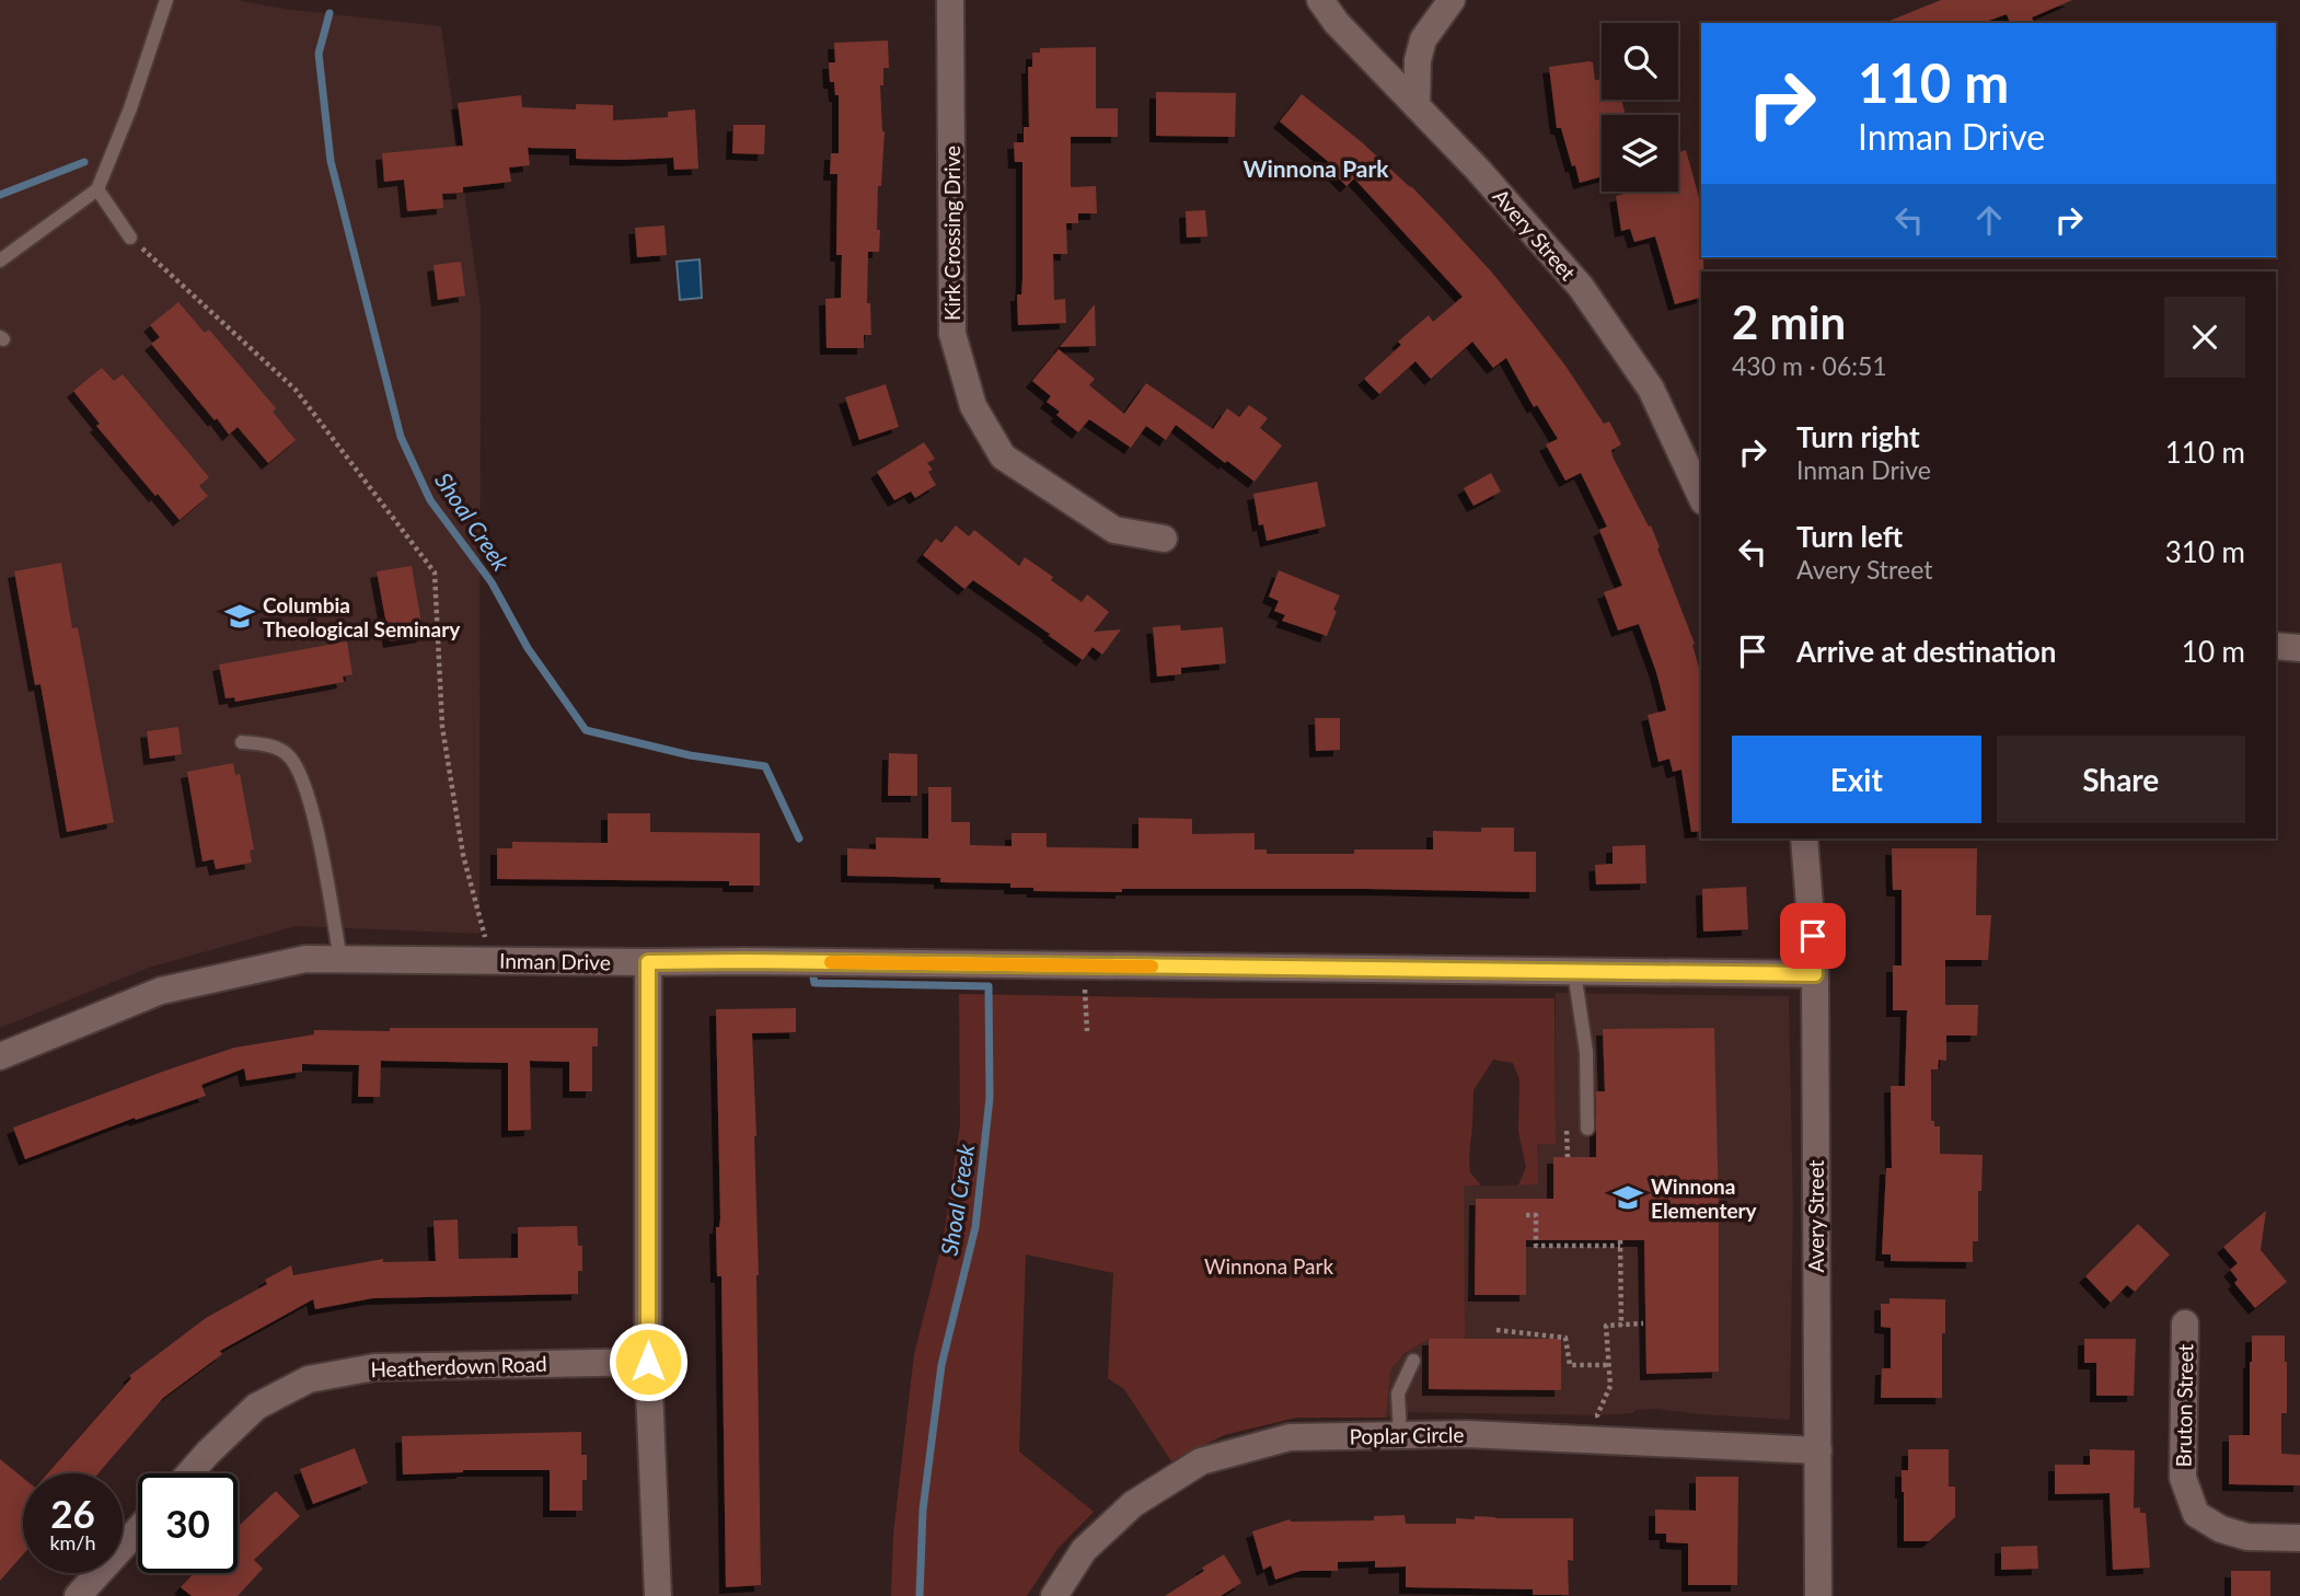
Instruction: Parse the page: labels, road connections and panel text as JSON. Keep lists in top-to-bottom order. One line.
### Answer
{"streets":{"street":["Kirk Crossing Drive","Avery Street","Inman Drive","Heatherdown Road","Bruton Street","Poplar Circle"]},"crossings":[["Avery Street","Inman Drive"],["Avery Street","Poplar Circle"]],"districts":["Winnona Park"],"water":["Shoal Creek"],"parks":["Winnona Park"],"places":{"school or university":["Columbia Theological Seminary","Winnona Elementery"]},"page":{"turn":["110 m","Inman Drive"],"heading":["2 min","430 m · 06:51"],"list":[{"name":"Turn right","note":"Inman Drive","value":"110 m"},{"name":"Turn left","note":"Avery Street","value":"310 m"},{"name":"Arrive at destination","value":"10 m"}],"buttons":["Exit","Share"],"speed":"26 km/h","limit":"30"}}
